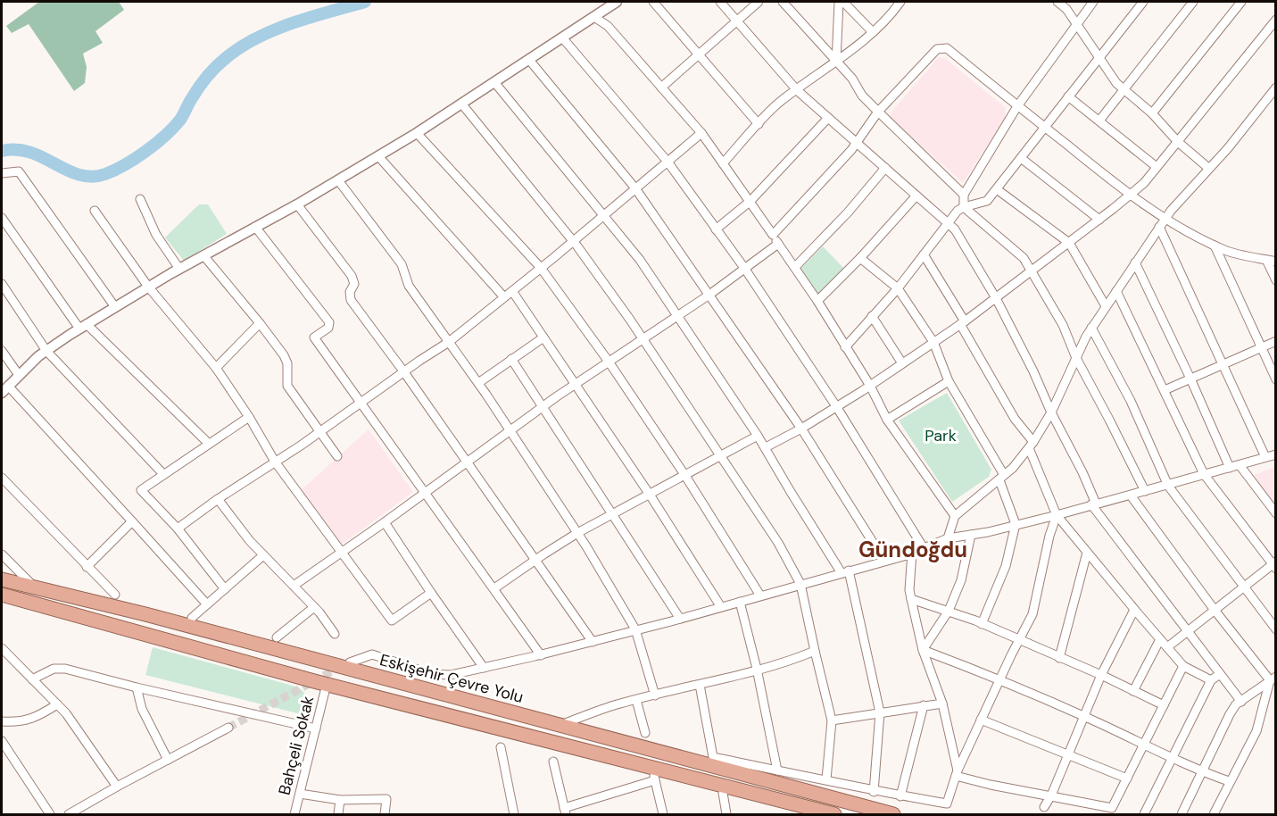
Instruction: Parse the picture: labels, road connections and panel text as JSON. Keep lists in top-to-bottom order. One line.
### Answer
{"streets":{"highway":["Eskişehir Çevre Yolu"],"street":["Bahçeli Sokak"]},"districts":["Gündoğdu"],"parks":["Park"]}
